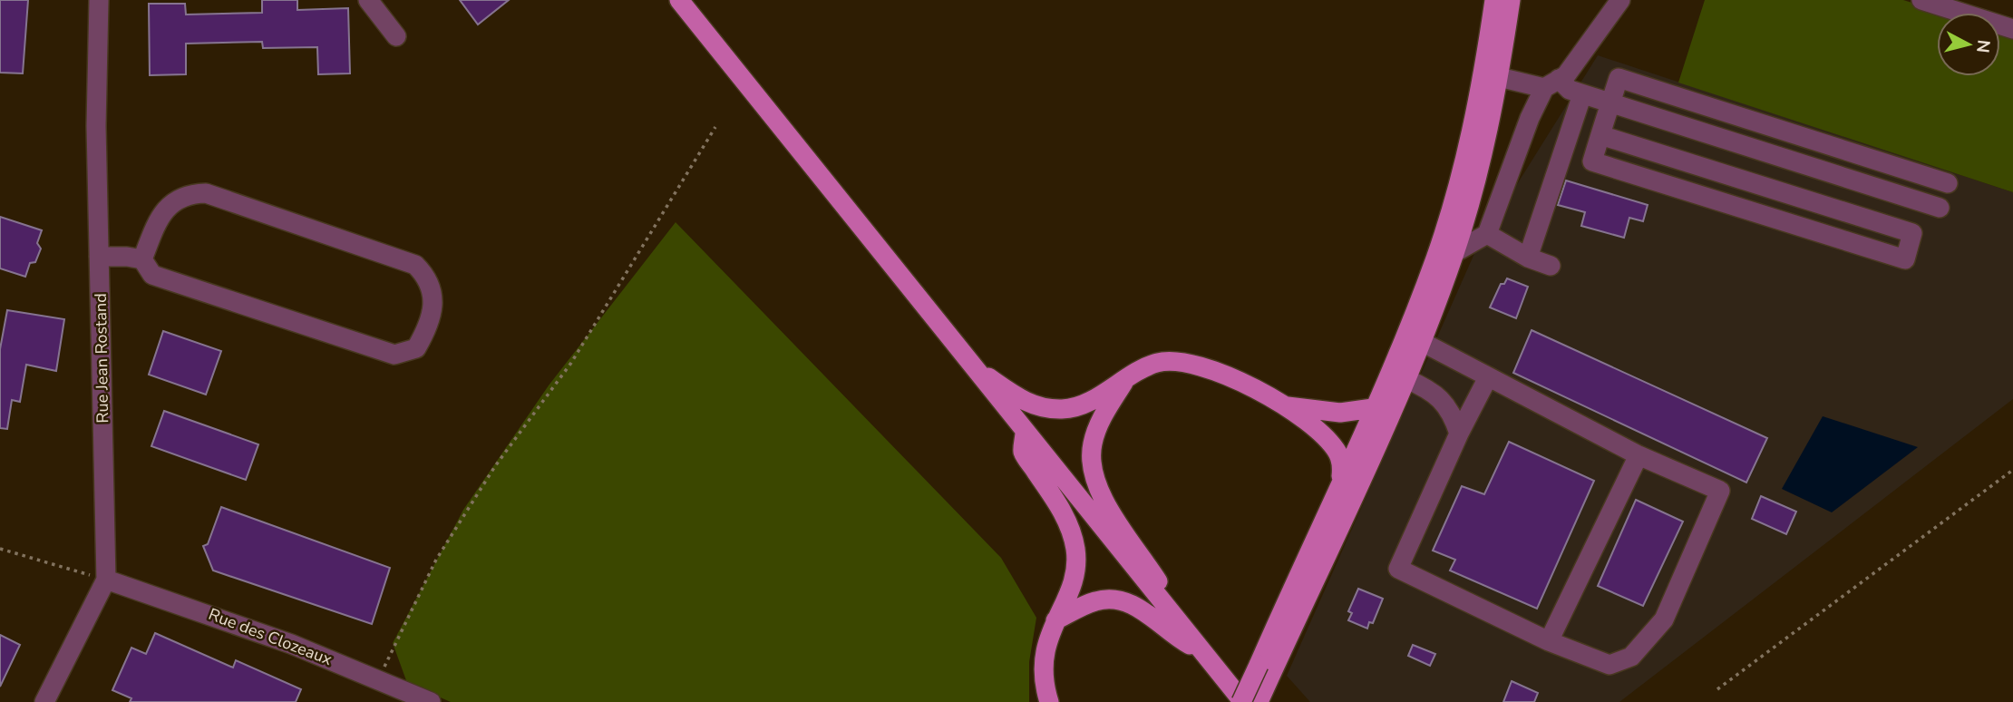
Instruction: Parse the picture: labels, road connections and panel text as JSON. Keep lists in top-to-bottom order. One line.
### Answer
{"streets":{"street":["Rue Jean Rostand","Rue des Clozeaux"]},"crossings":[["Rue Jean Rostand","Rue des Clozeaux"]],"north":"right"}
